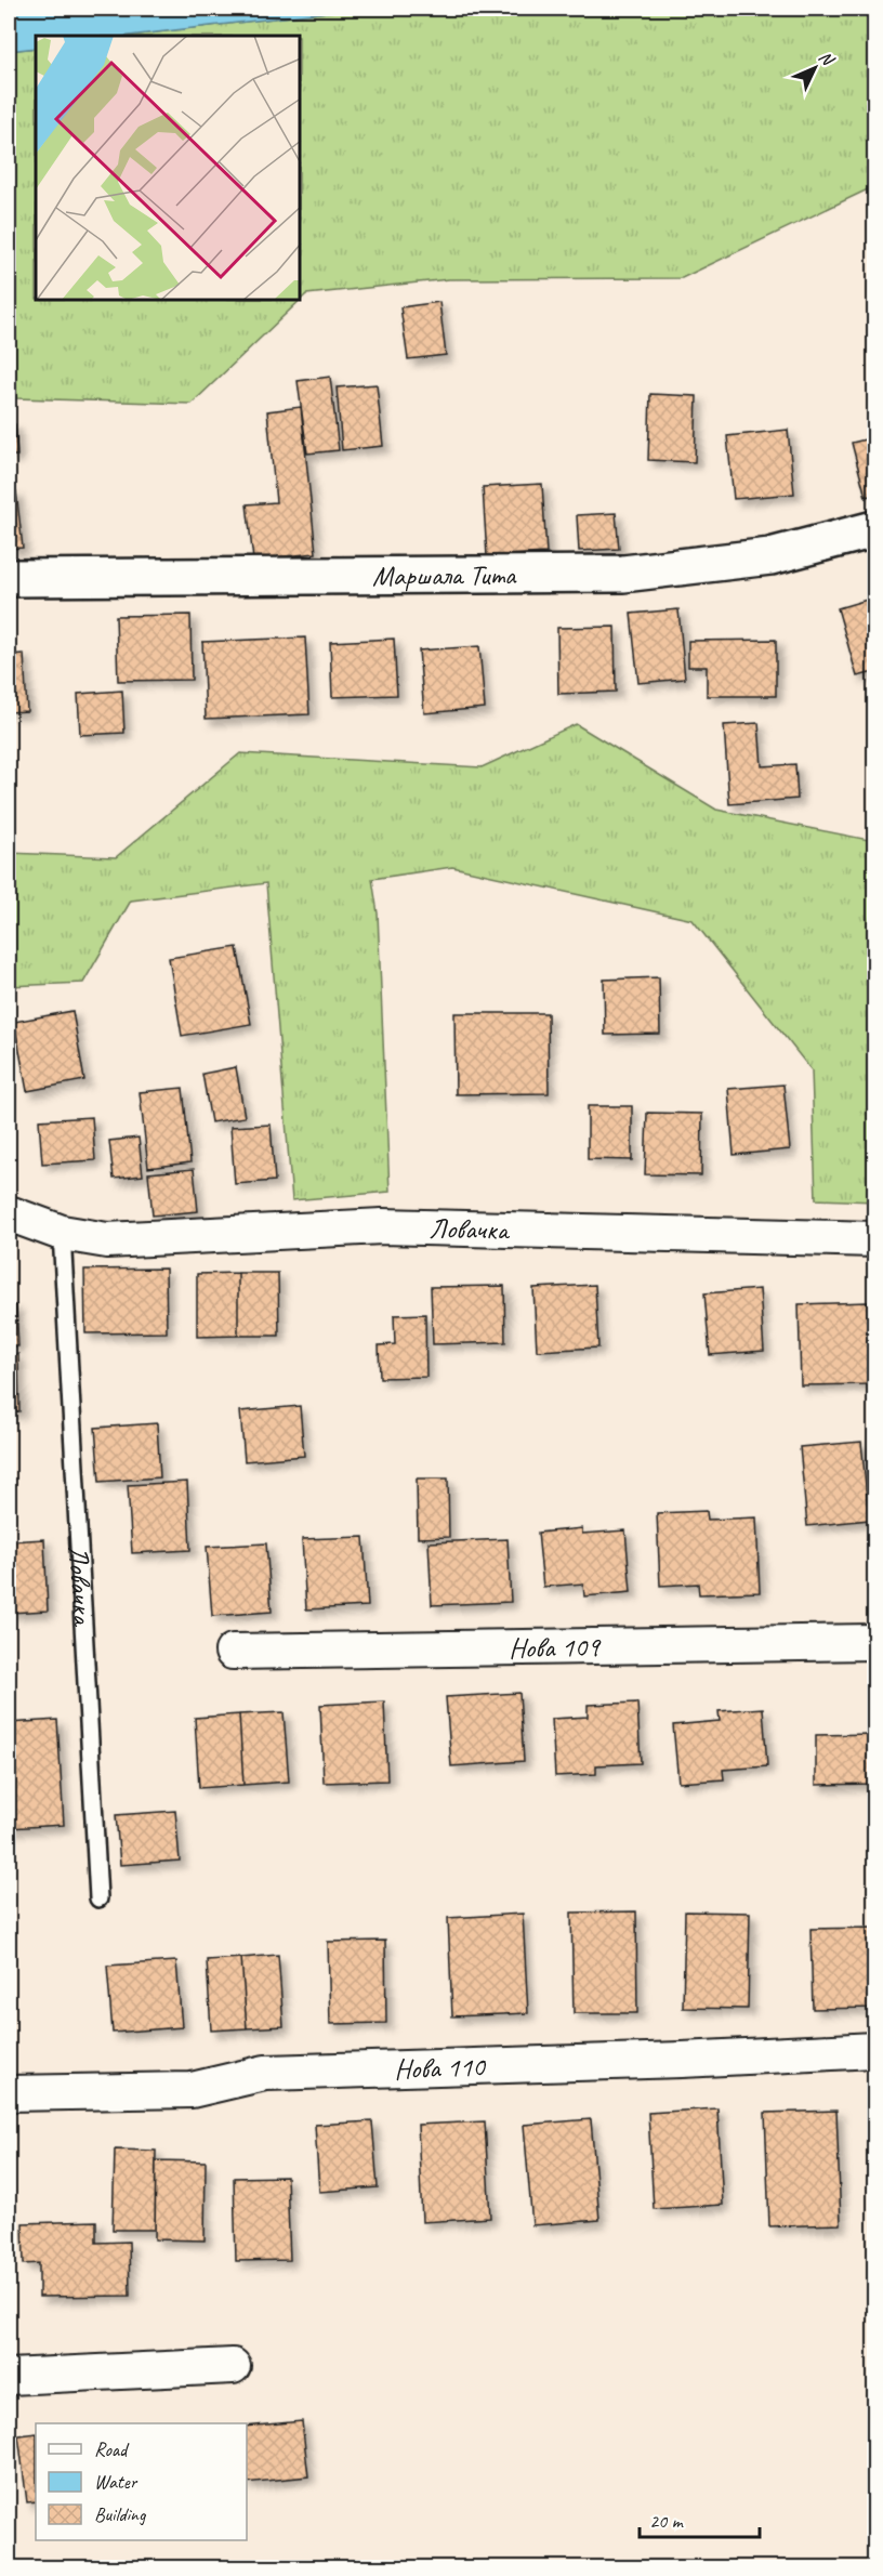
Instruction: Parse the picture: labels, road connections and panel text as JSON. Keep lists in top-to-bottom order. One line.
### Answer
{"streets":{"street":["Маршала Тита","Ловачка","Нова 109","Нова 110"]},"legend":["Road","Water","Building"],"scale_bar":"20 m","north":"top right"}
